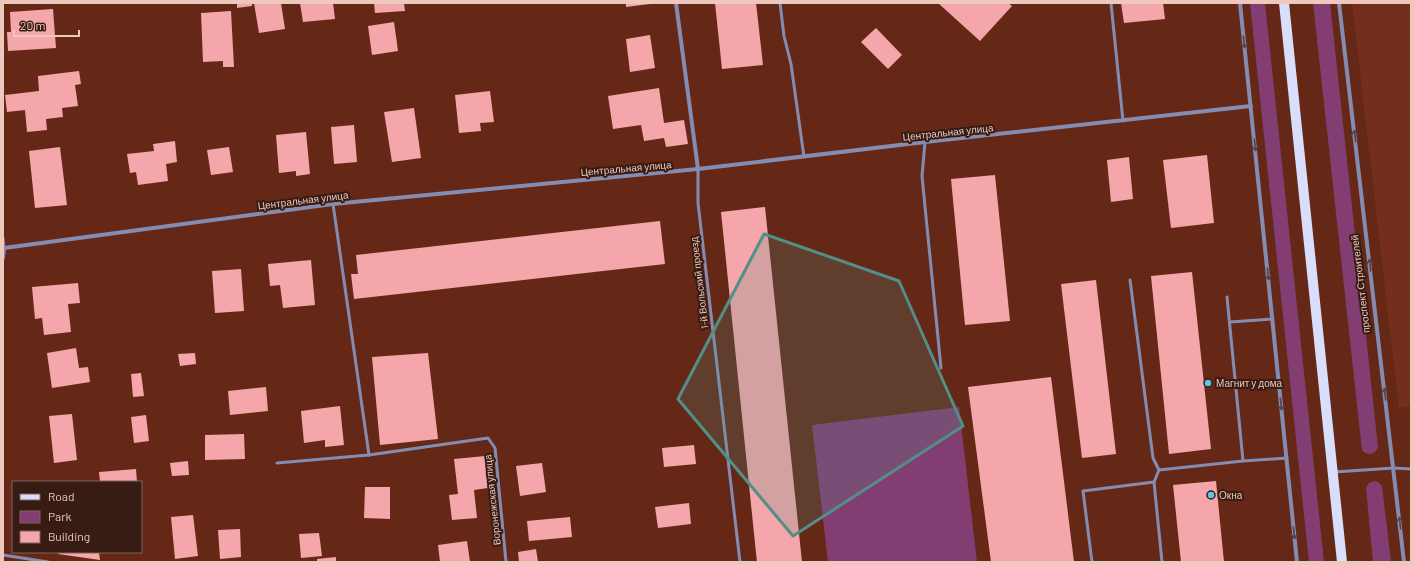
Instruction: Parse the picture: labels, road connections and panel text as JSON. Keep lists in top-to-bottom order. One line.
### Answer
{"streets":{"street":["Центральная улица","1-й Вольский проезд","проспект Строителей"],"lane":["Воронежская улица"]},"crossings":[["Центральная улица","1-й Вольский проезд"]],"one_way":["проспект Строителей"],"places":["Магнит у дома","Окна"],"legend":["Road","Park","Building"],"scale_bar":"20 m"}
